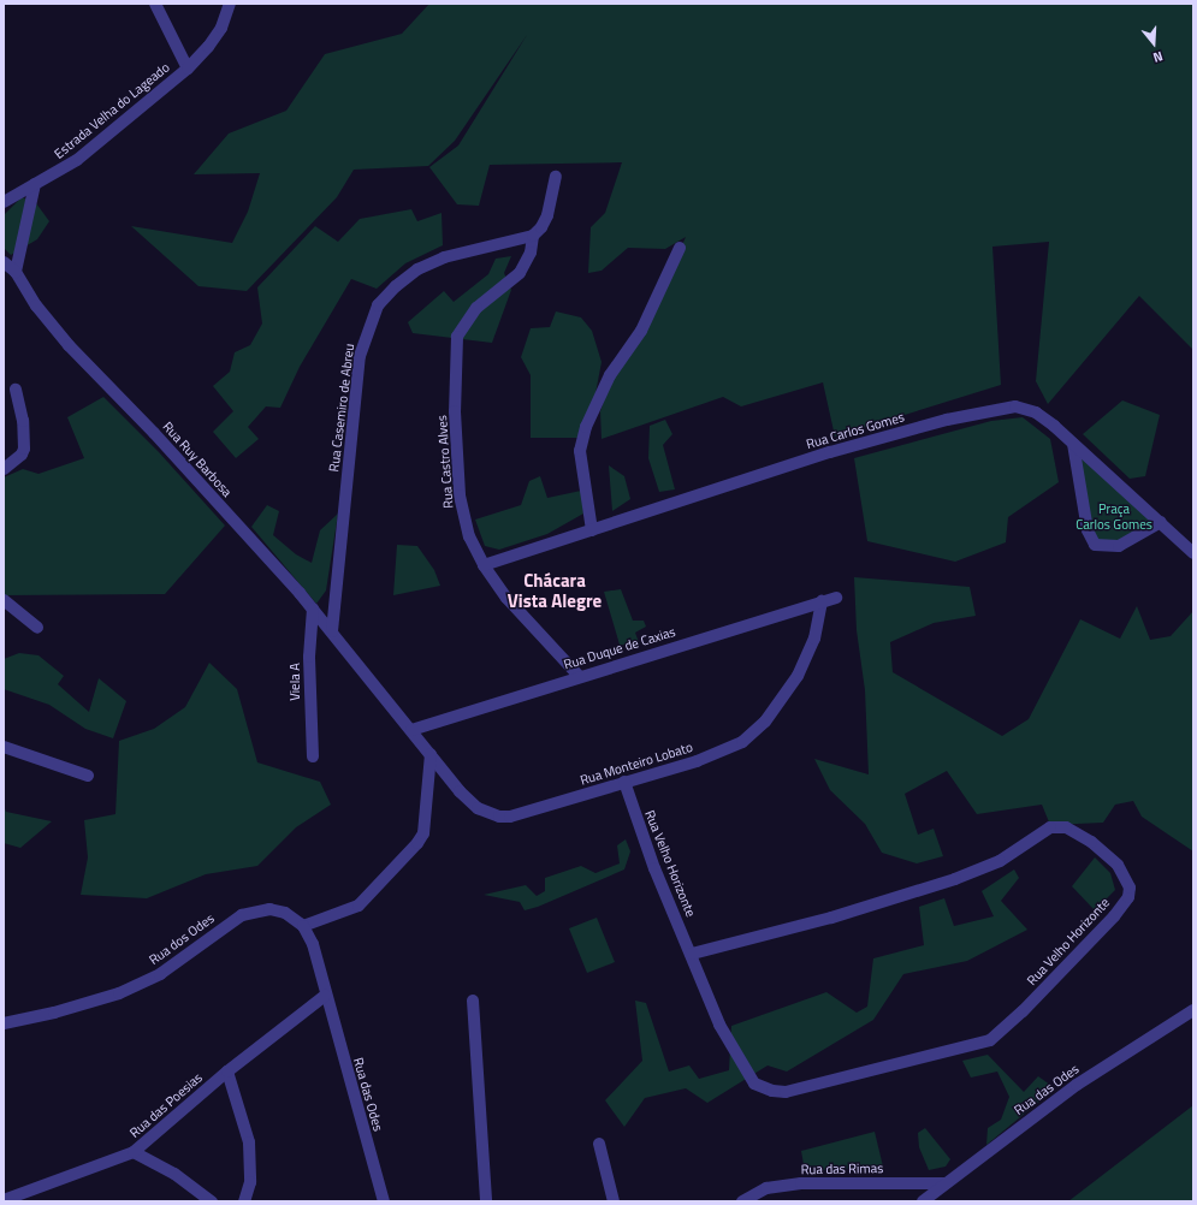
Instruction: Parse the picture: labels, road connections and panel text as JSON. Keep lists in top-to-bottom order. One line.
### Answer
{"streets":{"street":["Estrada Velha do Lageado","Rua Casemiro de Abreu","Rua Carlos Gomes","Rua Ruy Barbosa","Rua Castro Alves","Rua Duque de Caxias","Viela A","Rua Monteiro Lobato","Rua Velho Horizonte","Rua dos Odes","Rua das Odes","Rua das Poesias","Rua das Rimas"]},"crossings":[["Rua Casemiro de Abreu","Rua Ruy Barbosa"],["Rua Casemiro de Abreu","Rua Castro Alves"],["Rua Carlos Gomes","Rua Castro Alves"],["Rua Ruy Barbosa","Rua Duque de Caxias"],["Rua Ruy Barbosa","Viela A"],["Rua Ruy Barbosa","Rua Monteiro Lobato"],["Rua Castro Alves","Rua Duque de Caxias"],["Rua Duque de Caxias","Rua Monteiro Lobato"],["Rua Monteiro Lobato","Rua Velho Horizonte"],["Rua das Odes","Rua das Poesias"],["Rua das Odes","Rua das Rimas"]],"districts":["Chácara Vista Alegre"],"parks":["Praça Carlos Gomes"],"north":"bottom"}
